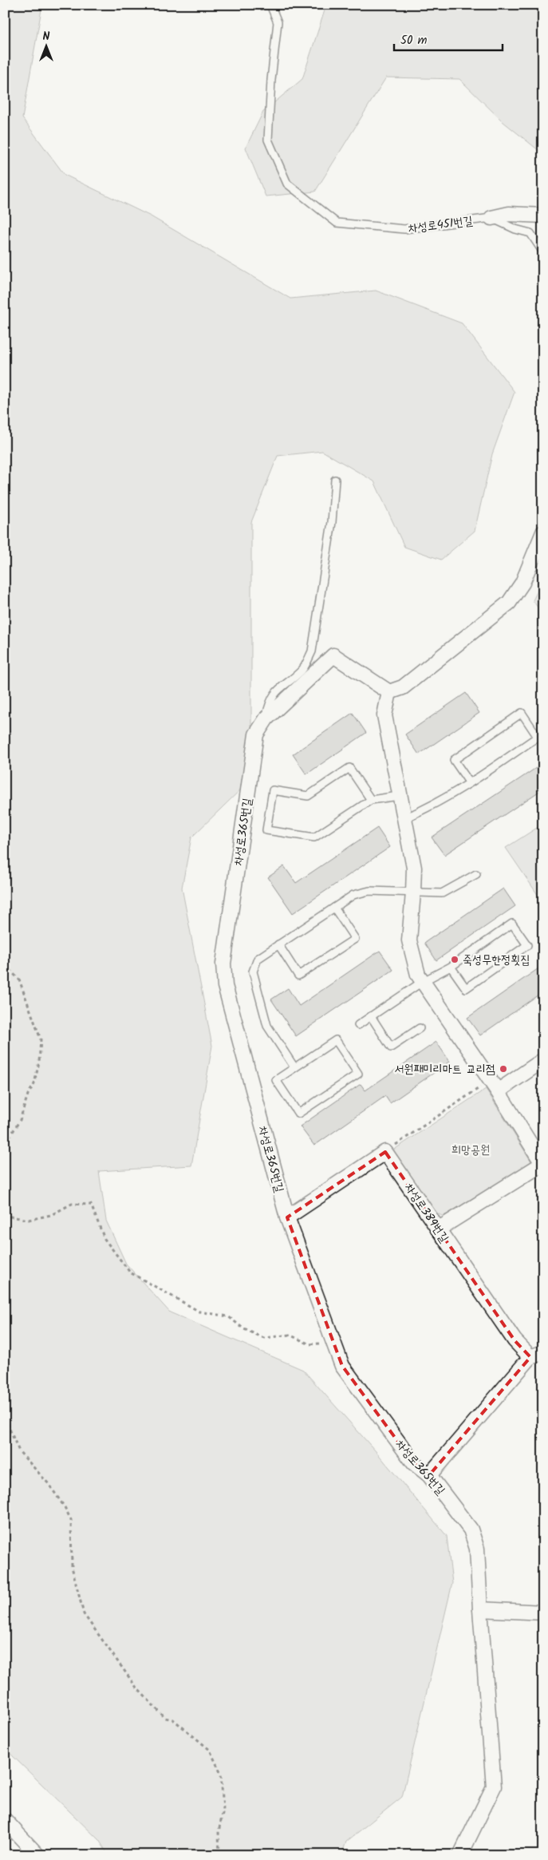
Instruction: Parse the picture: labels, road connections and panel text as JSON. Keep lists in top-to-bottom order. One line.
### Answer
{"streets":{"street":["차성로451번길","차성로365번길","차성로389번길"]},"parks":["희망공원"],"places":["죽성무한정횟집","서원패미리마트 교리점"],"scale_bar":"50 m","north":"top"}
